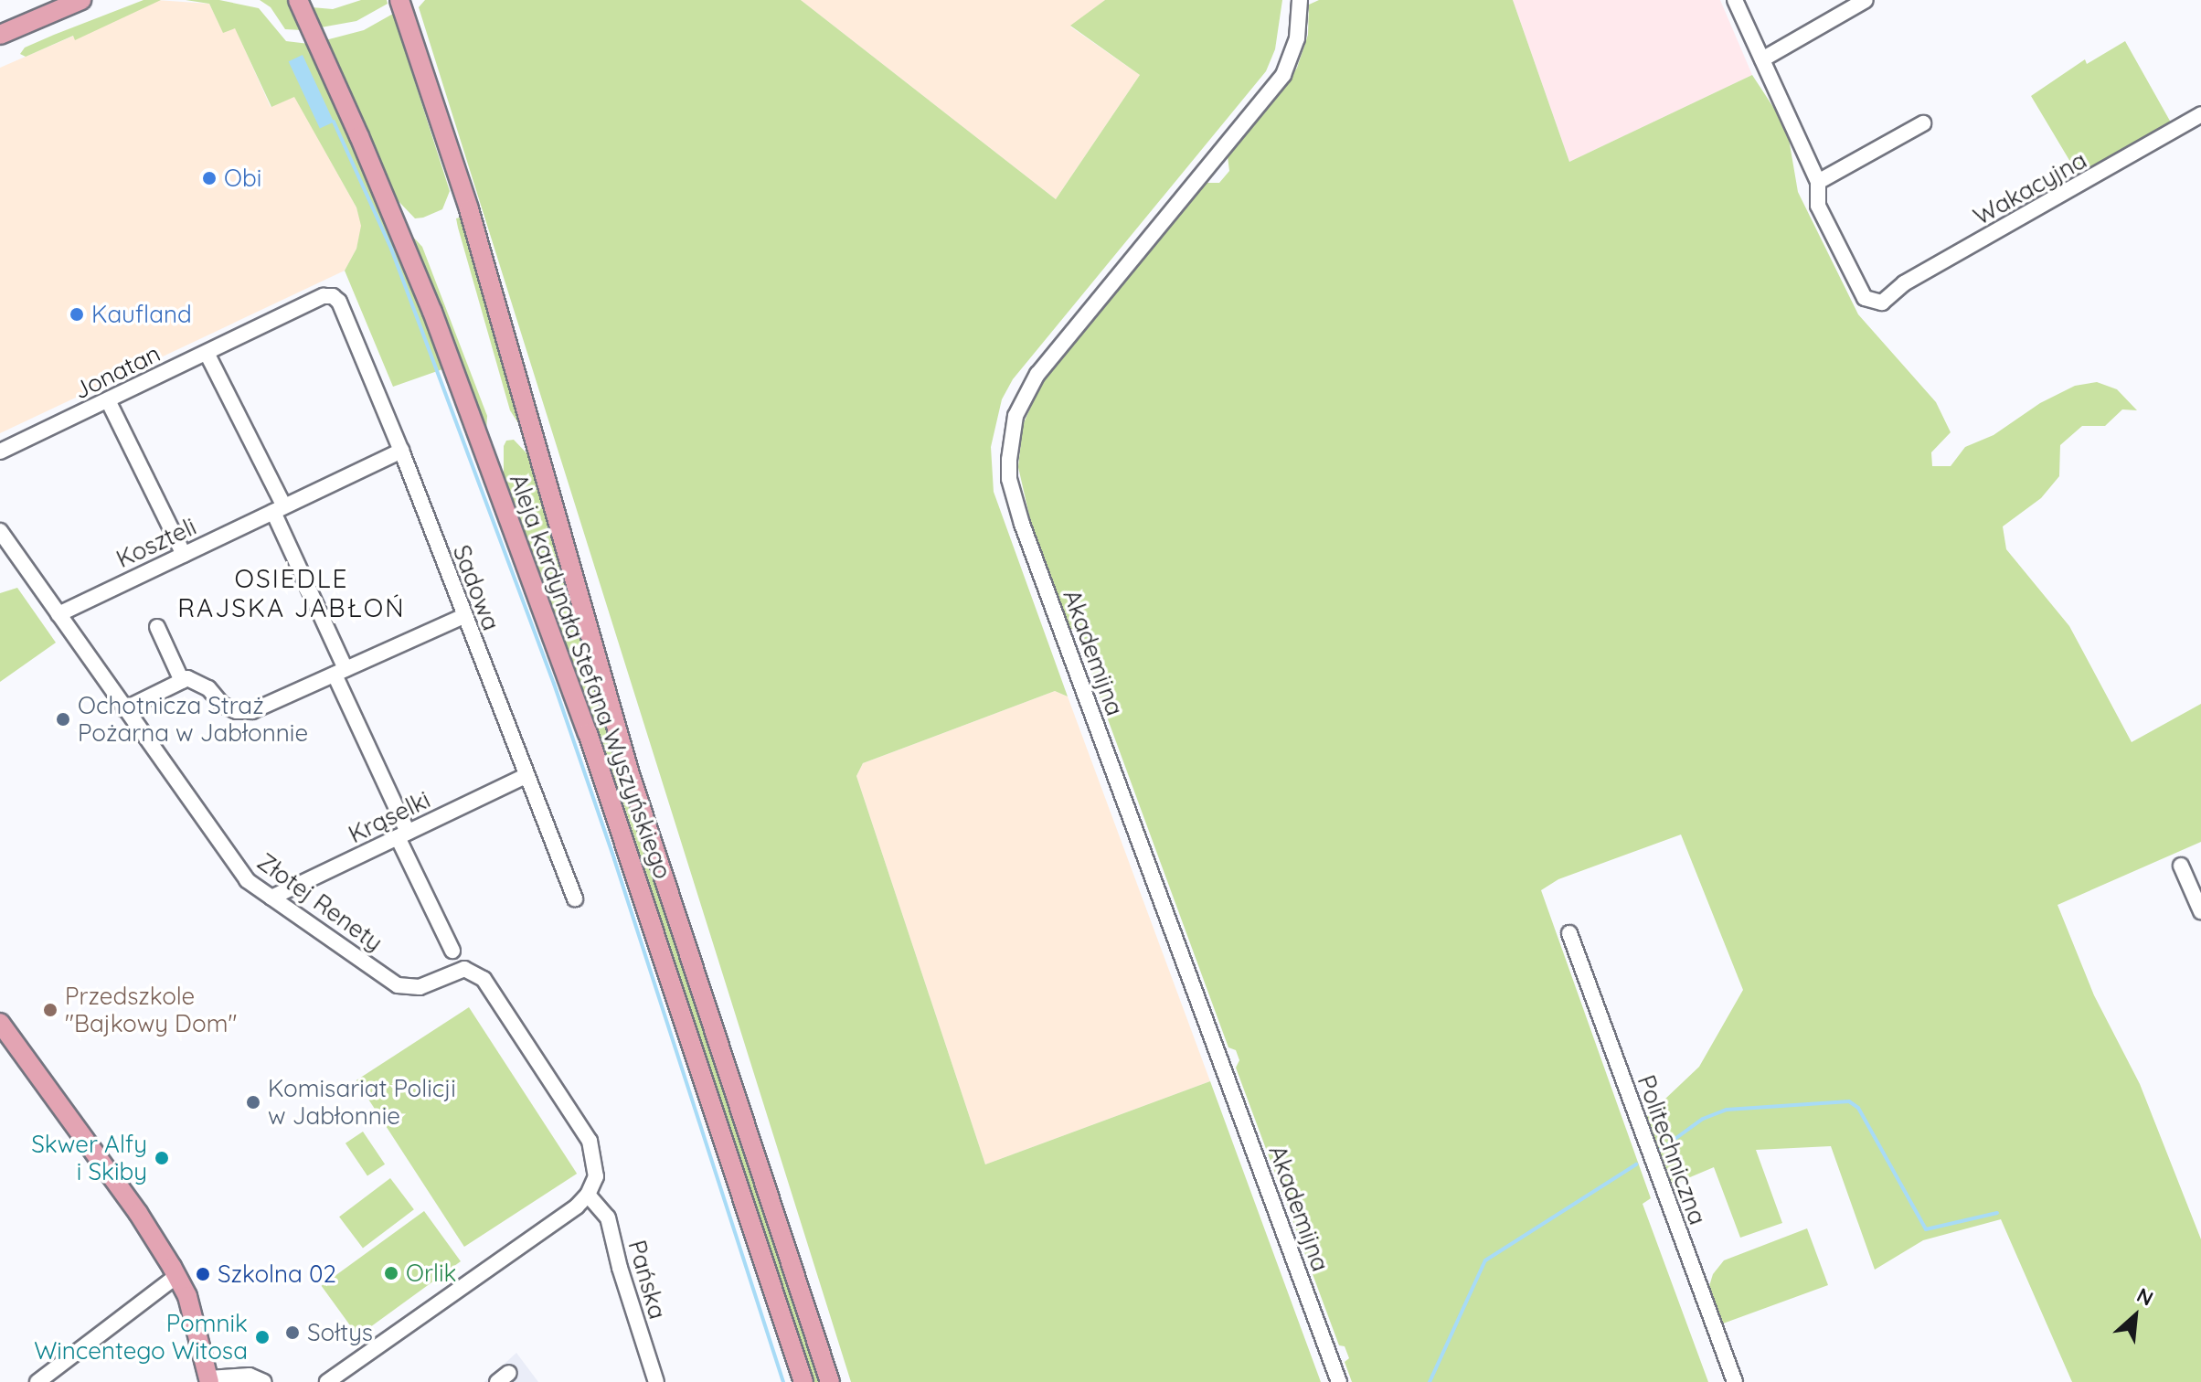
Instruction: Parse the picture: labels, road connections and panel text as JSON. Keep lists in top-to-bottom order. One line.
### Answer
{"streets":{"main road":["Aleja kardynała Stefana Wyszyńskiego"],"street":["Wakacyjna","Jonatan","Koszteli","Sadowa","Akademijna","Krąselki","Złotej Renety","Politechniczna","Pańska"]},"crossings":[["Jonatan","Sadowa"],["Koszteli","Sadowa"],["Koszteli","Złotej Renety"],["Sadowa","Krąselki"],["Krąselki","Złotej Renety"],["Złotej Renety","Pańska"]],"districts":["OSIEDLE RAJSKA JABŁOŃ"],"places":["Obi","Kaufland","Ochotnicza Straż Pożarna w Jabłonnie","Przedszkole \"Bajkowy Dom\"","Komisariat Policji w Jabłonnie","Skwer Alfy i Skiby","Orlik","Szkolna 02","Sołtys","Pomnik Wincentego Witosa"],"north":"top right"}
